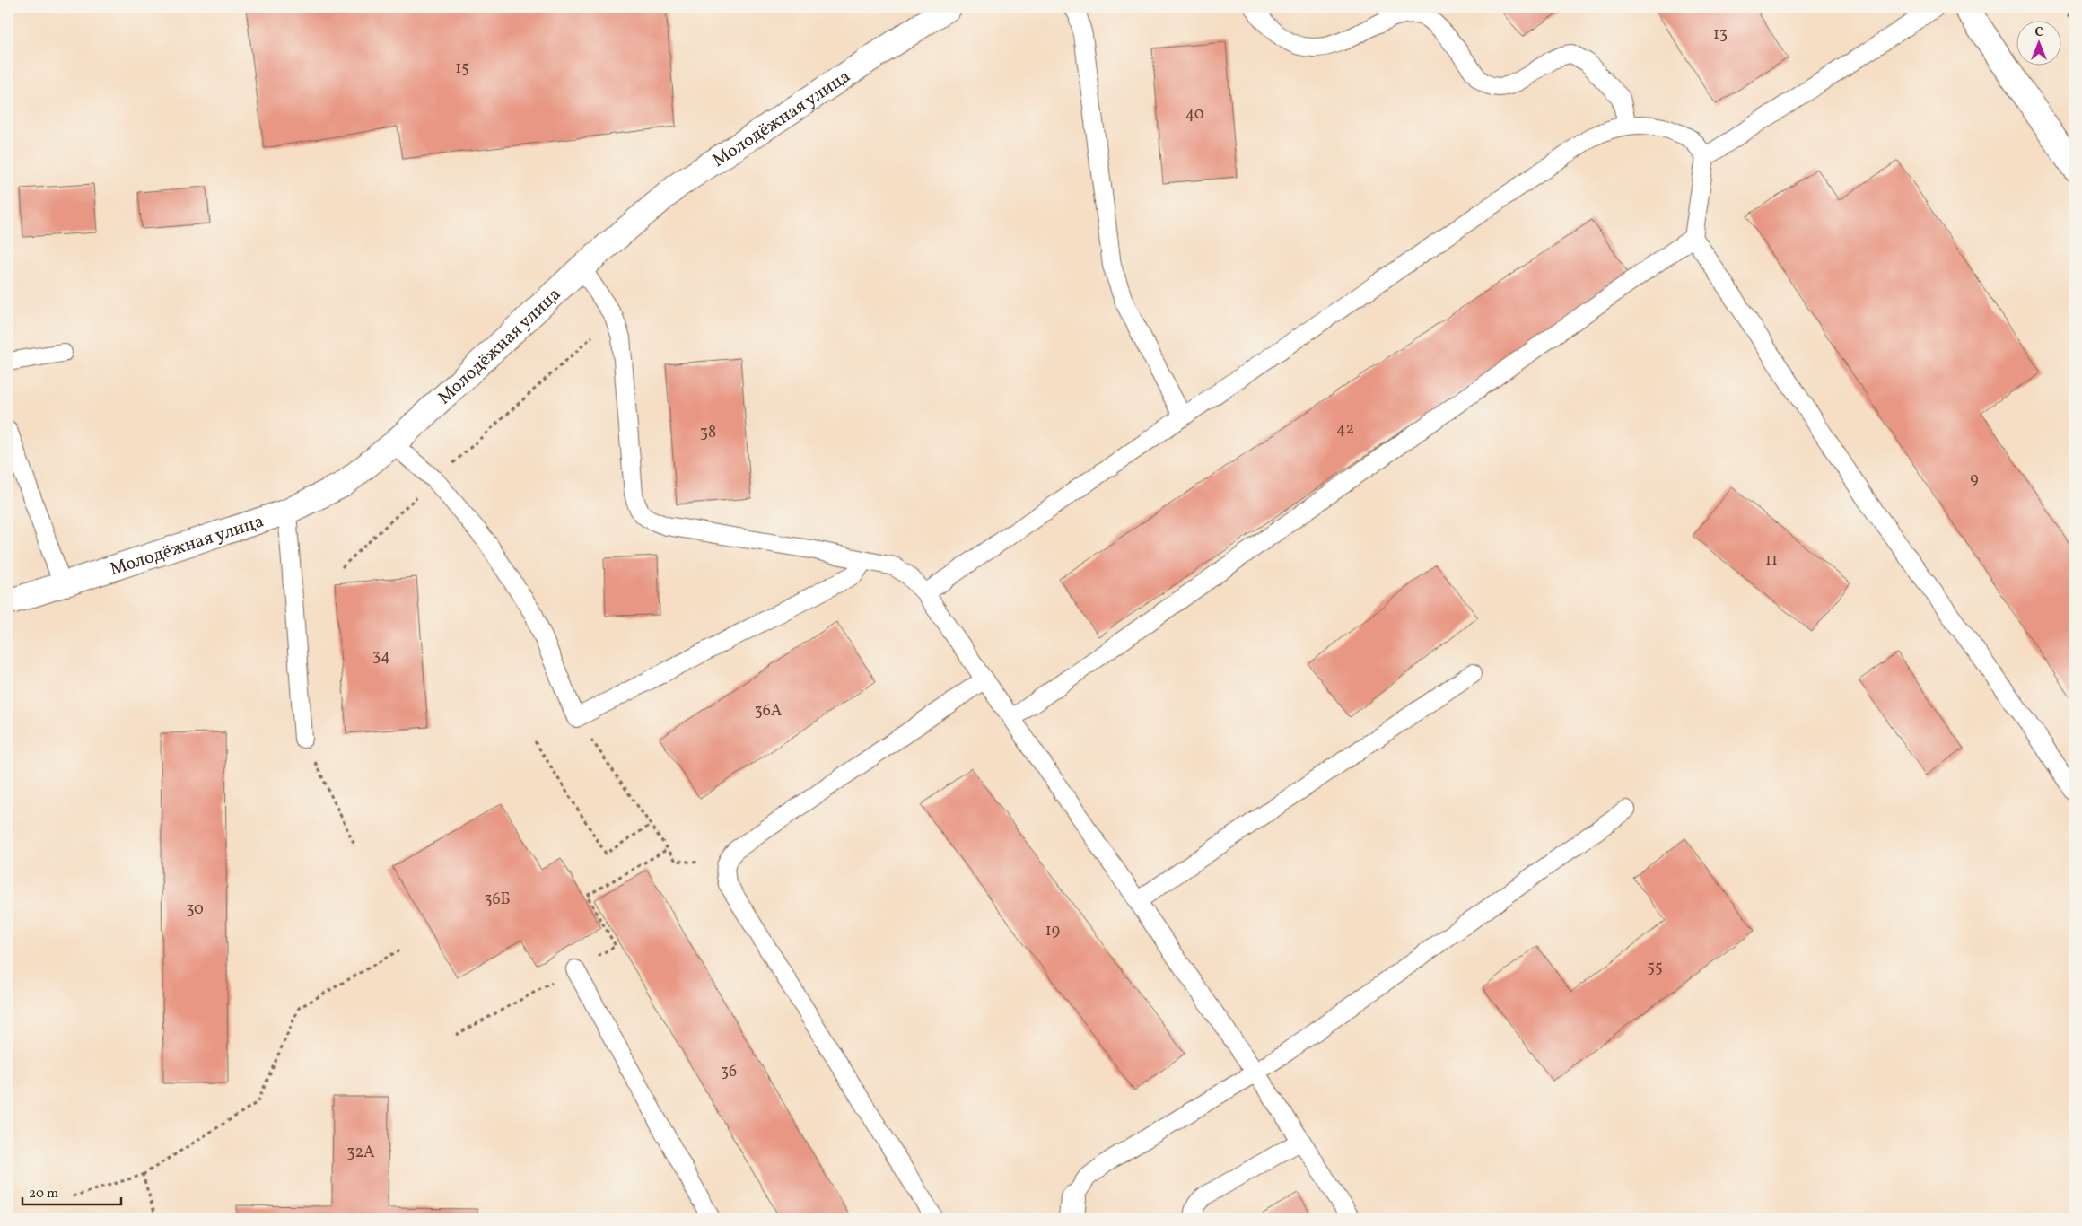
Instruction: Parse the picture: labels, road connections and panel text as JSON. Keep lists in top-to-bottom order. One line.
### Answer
{"streets":{"street":["Молодёжная улица"]},"house_numbers":["13","15","40","42","38","9","11","34","36А","36Б","30","19","55","36","32А"],"scale_bar":"20 m","north":"top"}
